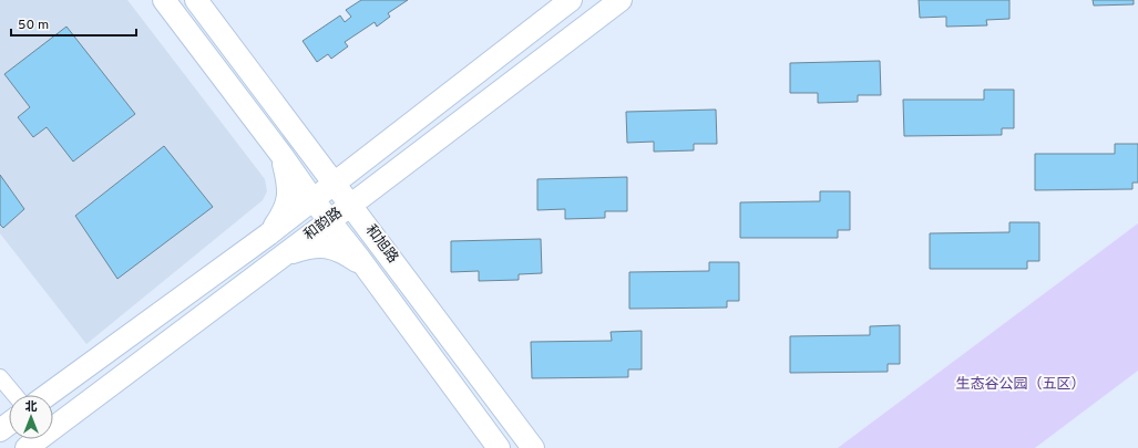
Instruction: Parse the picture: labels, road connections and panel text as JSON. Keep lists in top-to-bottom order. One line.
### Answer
{"streets":{"main road":["和韵路","和旭路"]},"crossings":[["和韵路","和旭路"]],"parks":["生态谷公园（五区）"],"scale_bar":"50 m","north":"top"}
